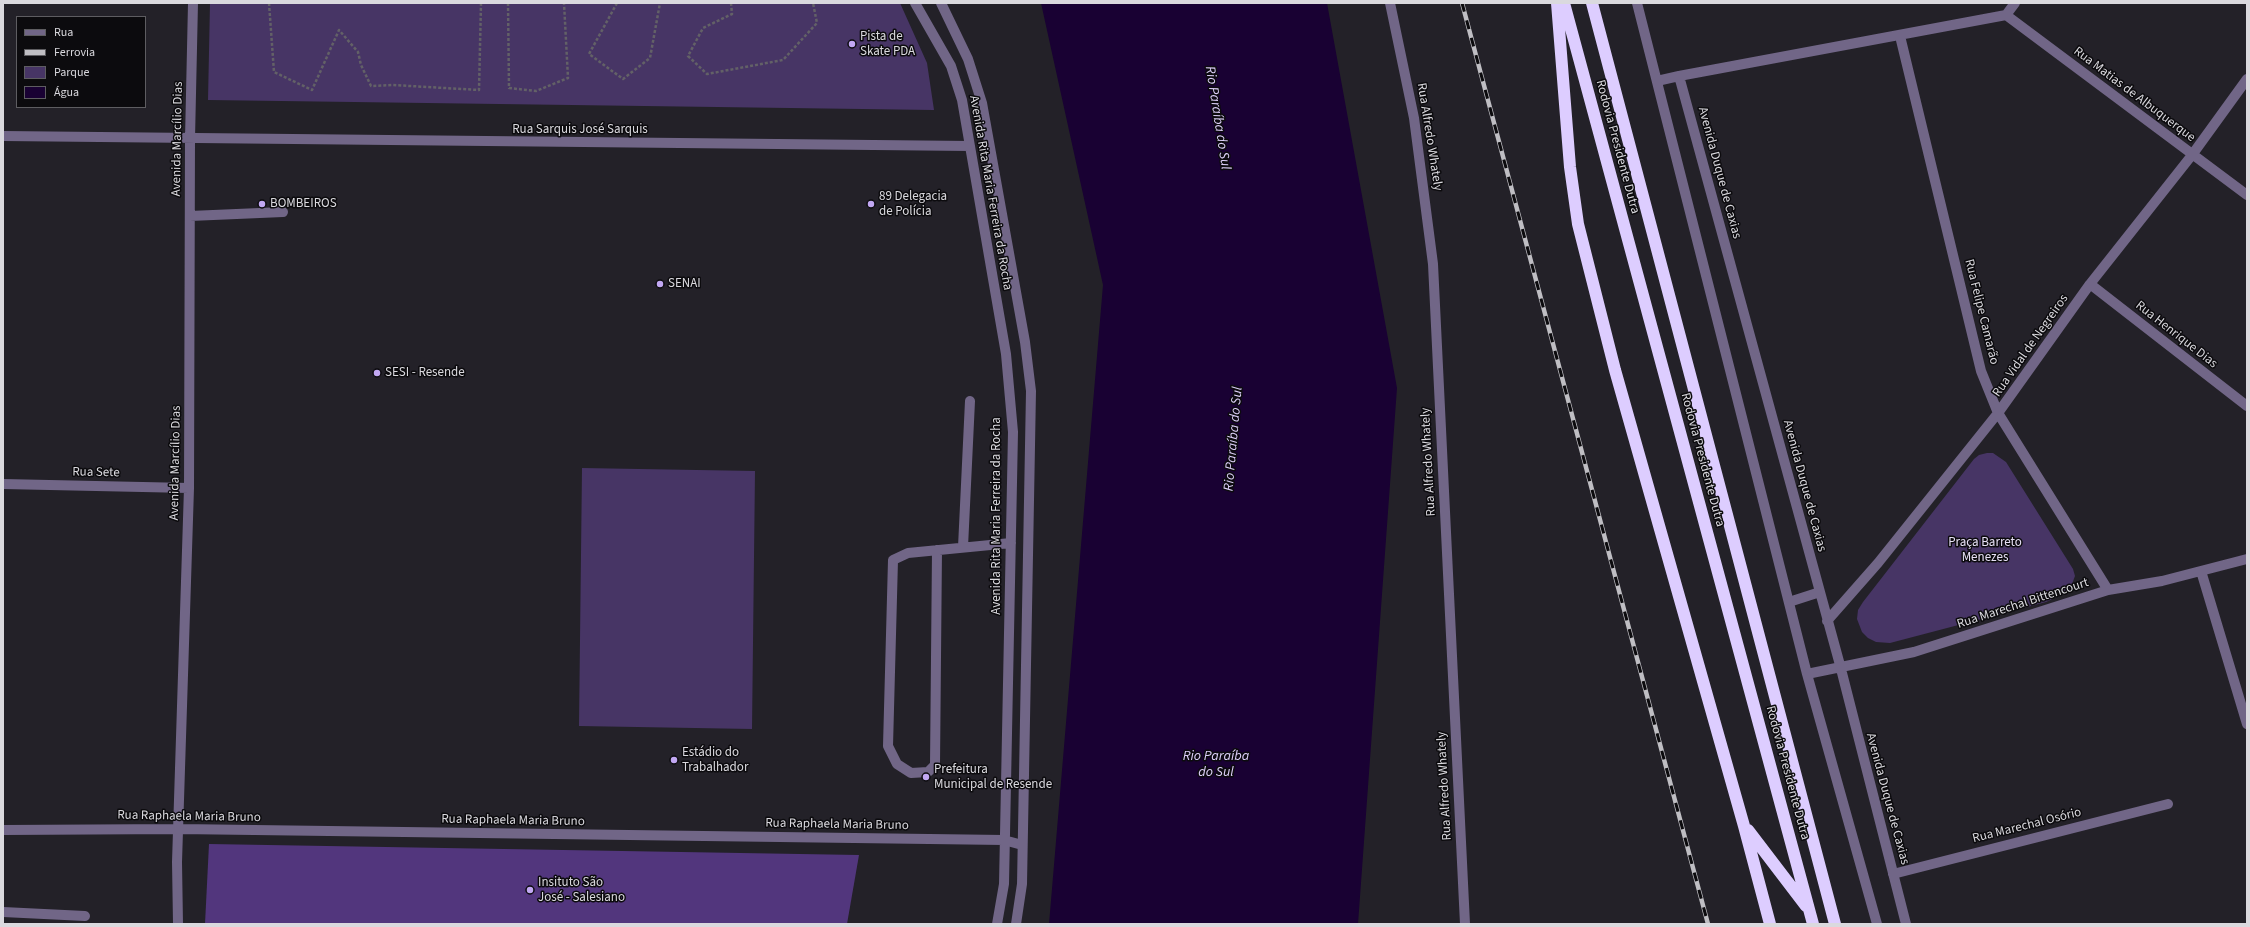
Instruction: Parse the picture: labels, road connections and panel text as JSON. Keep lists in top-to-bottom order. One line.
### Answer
{"streets":{"highway":["Rodovia Presidente Dutra"],"street":["Rua Matias de Albuquerque","Rua Sarquis José Sarquis","Rua Alfredo Whately","Avenida Marcílio Dias","Avenida Duque de Caxias","Avenida Rita Maria Ferreira da Rocha","Rua Felipe Camarão","Rua Henrique Dias","Rua Vidal de Negreiros","Rua Sete","Rua Marechal Bittencourt","Rua Raphaela Maria Bruno","Rua Marechal Osório"]},"crossings":[["Rua Matias de Albuquerque","Rua Vidal de Negreiros"],["Rua Sarquis José Sarquis","Avenida Marcílio Dias"],["Rua Sarquis José Sarquis","Avenida Rita Maria Ferreira da Rocha"],["Avenida Marcílio Dias","Rua Sete"],["Avenida Marcílio Dias","Rua Raphaela Maria Bruno"],["Avenida Duque de Caxias","Rua Vidal de Negreiros"],["Avenida Duque de Caxias","Rua Marechal Bittencourt"],["Avenida Duque de Caxias","Rua Marechal Osório"],["Avenida Rita Maria Ferreira da Rocha","Rua Raphaela Maria Bruno"],["Rua Felipe Camarão","Rua Vidal de Negreiros"],["Rua Felipe Camarão","Rua Marechal Bittencourt"],["Rua Henrique Dias","Rua Vidal de Negreiros"]],"water":["Rio Paraíba do Sul"],"parks":["Praça Barreto Menezes"],"places":["Pista de Skate PDA","BOMBEIROS","89 Delegacia de Polícia","SENAI","SESI - Resende","Estádio do Trabalhador","Prefeitura Municipal de Resende","Insituto São José - Salesiano"],"legend":["Rua","Ferrovia","Parque","Água"]}
